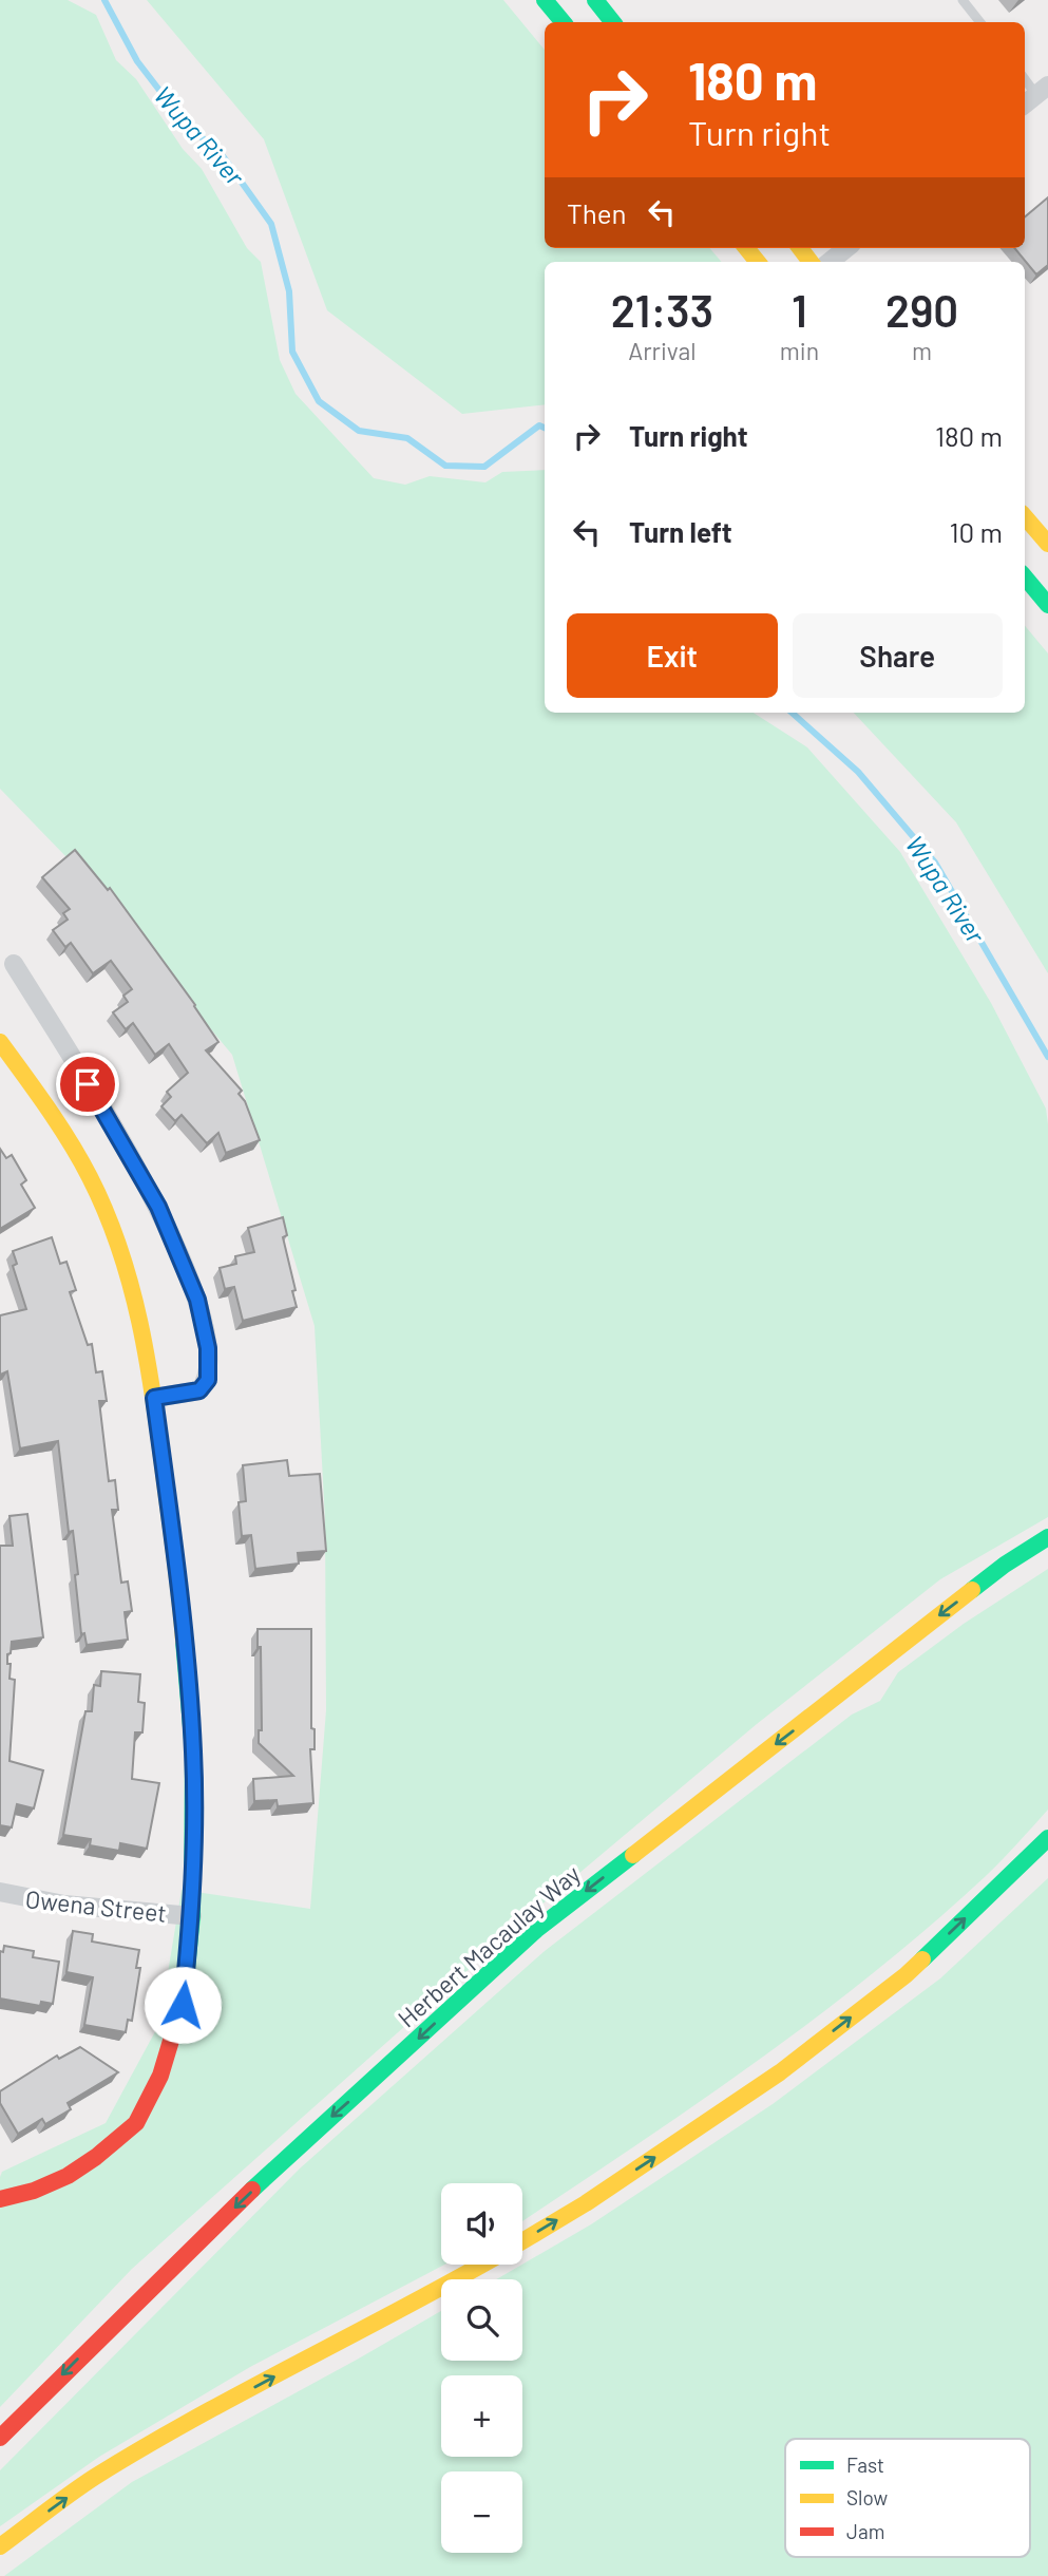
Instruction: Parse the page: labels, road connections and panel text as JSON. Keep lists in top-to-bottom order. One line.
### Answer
{"streets":{"main road":["Herbert Macaulay Way"],"street":["Owena Street"]},"one_way":["Herbert Macaulay Way"],"water":["Wupa River"],"legend":["Fast","Slow","Jam"],"page":{"turn":["180 m","Turn right"],"then":"Then","eta":["21:33","Arrival","1","min","290","m"],"list":[{"name":"Turn right","value":"180 m"},{"name":"Turn left","value":"10 m"}],"buttons":["Exit","Share"],"map_buttons":["+","−"]}}
